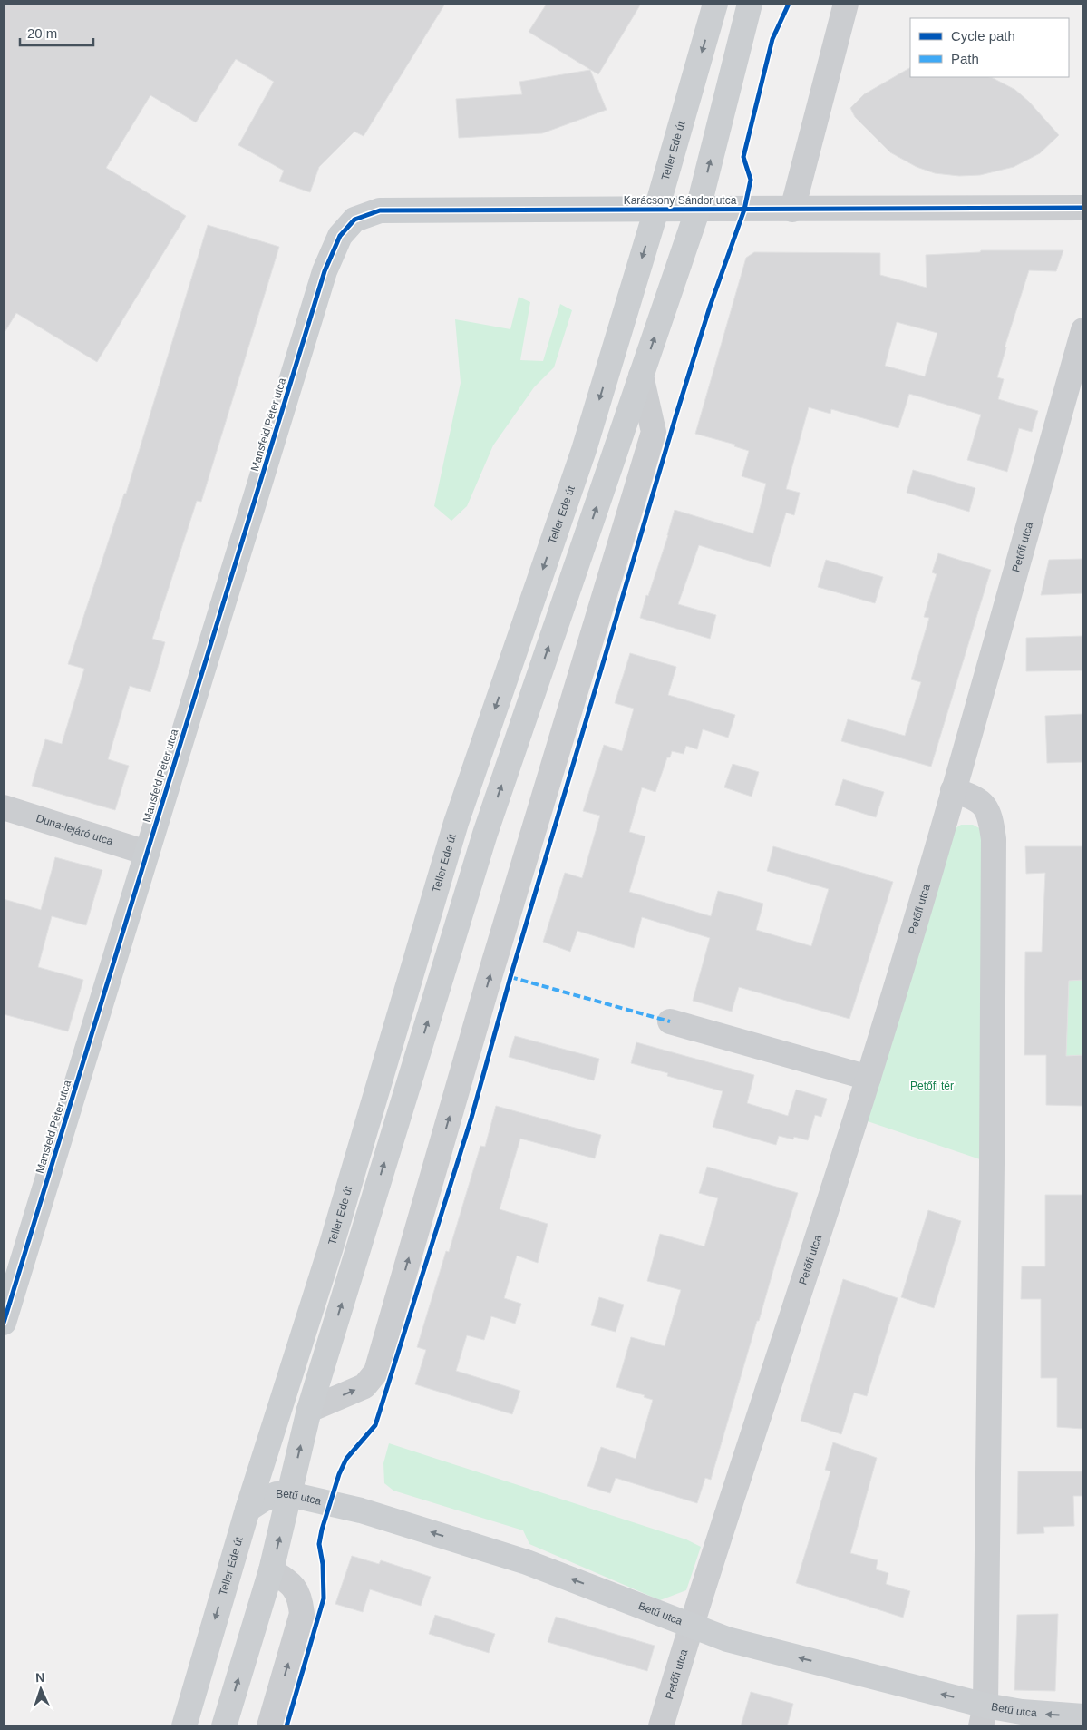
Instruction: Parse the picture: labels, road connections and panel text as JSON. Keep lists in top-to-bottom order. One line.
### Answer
{"streets":{"main road":["Teller Ede út","Karácsony Sándor utca","Mansfeld Péter utca","Betű utca"],"street":["Petőfi utca","Duna-lejáró utca"]},"crossings":[["Teller Ede út","Karácsony Sándor utca"],["Teller Ede út","Betű utca"],["Karácsony Sándor utca","Mansfeld Péter utca"],["Mansfeld Péter utca","Duna-lejáró utca"],["Petőfi utca","Betű utca"]],"one_way":["Betű utca"],"parks":["Petőfi tér"],"legend":["Cycle path","Path"],"scale_bar":"20 m","north":"top"}
